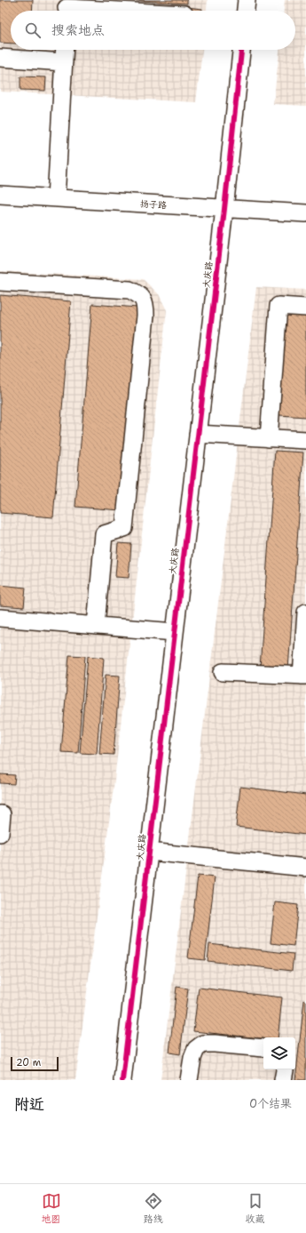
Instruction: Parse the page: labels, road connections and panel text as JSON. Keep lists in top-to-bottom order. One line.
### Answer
{"streets":{"street":["扬子路","大庆路"]},"crossings":[["扬子路","大庆路"]],"scale_bar":"20 m","page":{"search":"搜索地点","scale":"20 m","heading":["附近","0个结果"],"nav":["地图","路线","收藏"]}}
